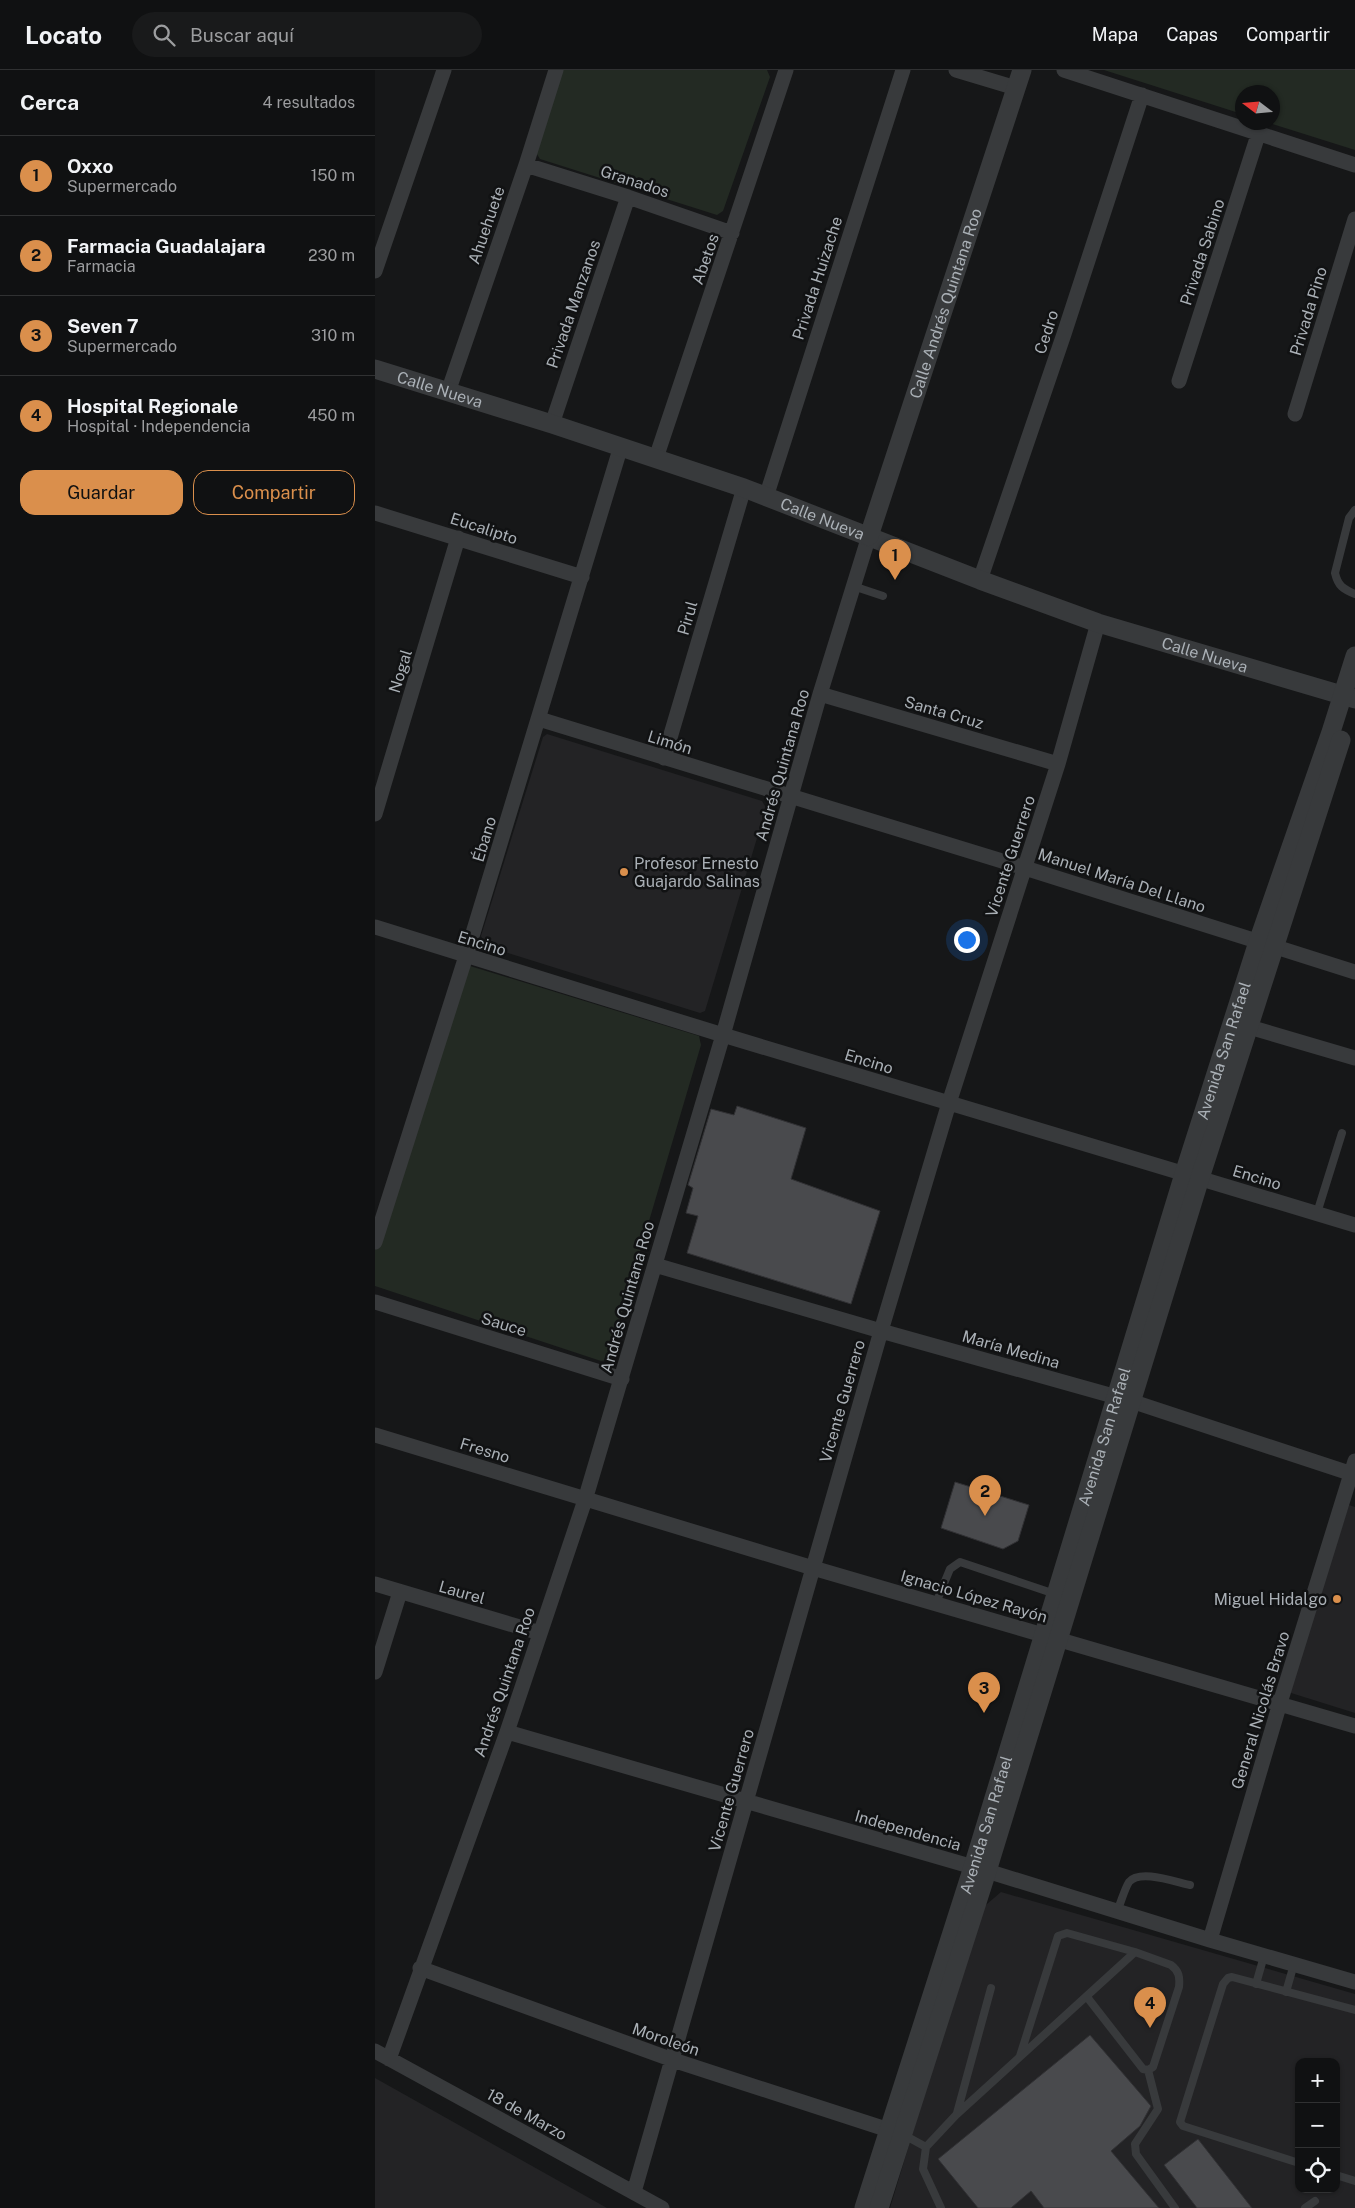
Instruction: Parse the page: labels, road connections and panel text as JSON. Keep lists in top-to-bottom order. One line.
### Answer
{"streets":{"street":["Granados","Ahuehuete","Privada Sabino","Abetos","Privada Huizache","Calle Andrés Quintana Roo","Privada Manzanos","Privada Pino","Cedro","Calle Nueva","Eucalipto","Pirul","Nogal","Santa Cruz","Limón","Andrés Quintana Roo","Ébano","Vicente Guerrero","Manuel María Del Llano","Encino","Avenida San Rafael","Sauce","María Medina","Fresno","Laurel","Ignacio López Rayón","General Nicolás Bravo","Independencia","Moroleón","18 de Marzo"]},"crossings":[["Granados","Ahuehuete"],["Granados","Abetos"],["Granados","Privada Manzanos"],["Ahuehuete","Calle Nueva"],["Abetos","Calle Nueva"],["Privada Huizache","Calle Nueva"],["Calle Andrés Quintana Roo","Calle Nueva"],["Calle Andrés Quintana Roo","Andrés Quintana Roo"],["Privada Manzanos","Calle Nueva"],["Cedro","Calle Nueva"],["Calle Nueva","Pirul"],["Calle Nueva","Andrés Quintana Roo"],["Calle Nueva","Ébano"],["Calle Nueva","Vicente Guerrero"],["Calle Nueva","Avenida San Rafael"],["Eucalipto","Nogal"],["Eucalipto","Ébano"],["Pirul","Limón"],["Santa Cruz","Andrés Quintana Roo"],["Santa Cruz","Vicente Guerrero"],["Limón","Andrés Quintana Roo"],["Limón","Ébano"],["Limón","Manuel María Del Llano"],["Andrés Quintana Roo","Manuel María Del Llano"],["Andrés Quintana Roo","Encino"],["Andrés Quintana Roo","Sauce"],["Andrés Quintana Roo","María Medina"],["Andrés Quintana Roo","Fresno"],["Andrés Quintana Roo","Laurel"],["Andrés Quintana Roo","Ignacio López Rayón"],["Andrés Quintana Roo","Independencia"],["Andrés Quintana Roo","Moroleón"],["Andrés Quintana Roo","18 de Marzo"],["Ébano","Encino"],["Vicente Guerrero","Manuel María Del Llano"],["Vicente Guerrero","Encino"],["Vicente Guerrero","María Medina"],["Vicente Guerrero","Ignacio López Rayón"],["Vicente Guerrero","Independencia"],["Vicente Guerrero","Moroleón"],["Vicente Guerrero","18 de Marzo"],["Manuel María Del Llano","Avenida San Rafael"],["Encino","Avenida San Rafael"],["Avenida San Rafael","María Medina"],["Avenida San Rafael","Ignacio López Rayón"],["Avenida San Rafael","Independencia"],["Avenida San Rafael","Moroleón"],["María Medina","General Nicolás Bravo"],["Fresno","Ignacio López Rayón"],["Ignacio López Rayón","General Nicolás Bravo"],["General Nicolás Bravo","Independencia"]],"places":["Profesor Ernesto Guajardo Salinas","Miguel Hidalgo"],"north":"left","page":{"header":"Locato","search":"Buscar aquí","nav":["Mapa","Capas","Compartir"],"heading":["Cerca","4 resultados"],"list":[{"mark":"1","name":"Oxxo","note":"Supermercado","value":"150 m"},{"mark":"2","name":"Farmacia Guadalajara","note":"Farmacia","value":"230 m"},{"mark":"3","name":"Seven 7","note":"Supermercado","value":"310 m"},{"mark":"4","name":"Hospital Regionale","note":"Hospital · Independencia","value":"450 m"}],"buttons":["Guardar","Compartir"],"pins":["1","2","3","4"],"map_buttons":["+","−"]}}
